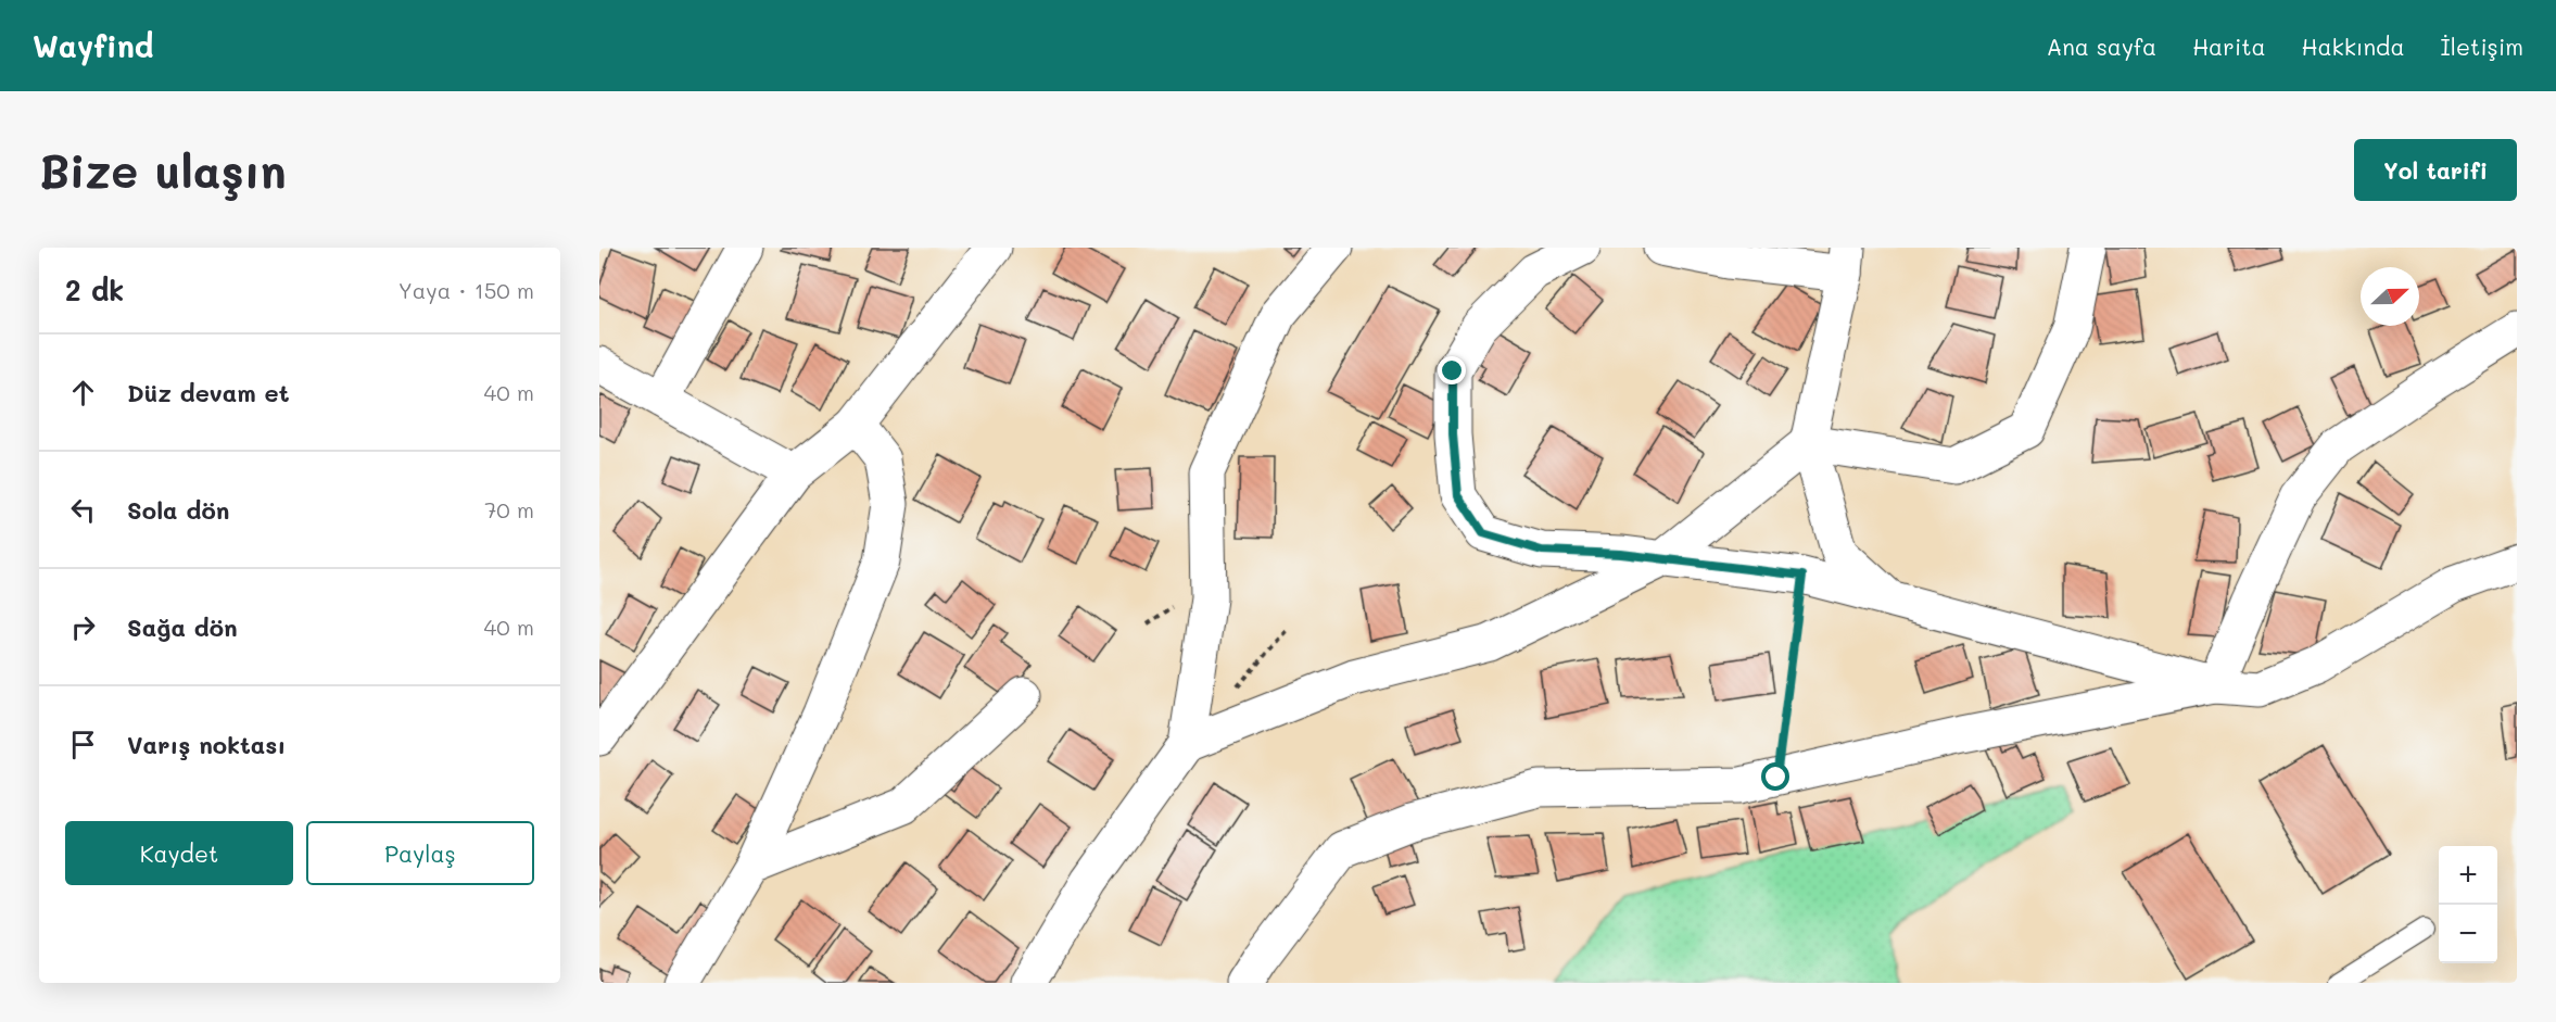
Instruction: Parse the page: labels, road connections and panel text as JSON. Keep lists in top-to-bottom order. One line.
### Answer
{"north":"right","page":{"header":"Wayfind","nav":["Ana sayfa","Harita","Hakkında","İletişim"],"buttons":["Yol tarifi",["Kaydet","Paylaş"]],"title":"Bize ulaşın","heading":["2 dk","Yaya · 150 m"],"list":[["Düz devam et","40 m"],["Sola dön","70 m"],["Sağa dön","40 m"],"Varış noktası"],"map_buttons":["+","−"]}}
